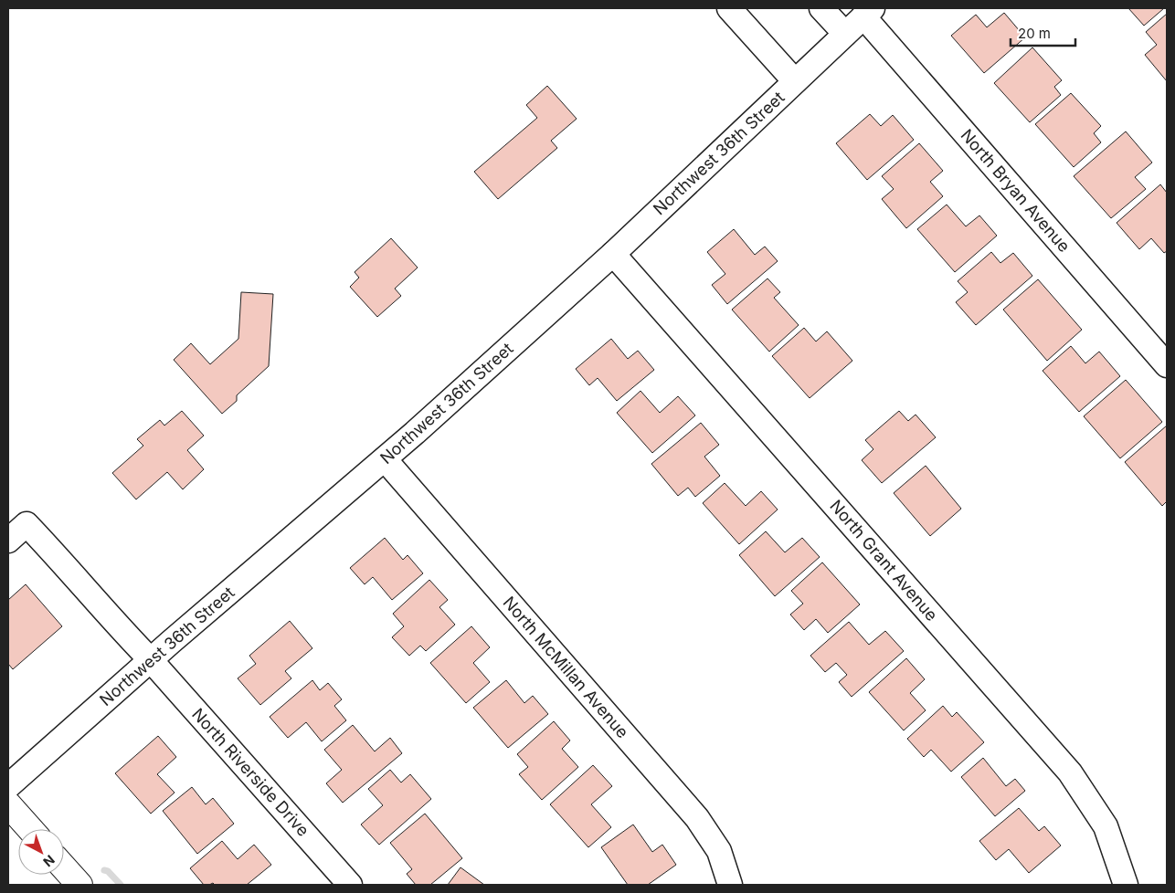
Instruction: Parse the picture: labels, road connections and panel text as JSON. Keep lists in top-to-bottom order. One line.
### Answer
{"streets":{"street":["Northwest 36th Street","North Bryan Avenue","North Grant Avenue","North McMillan Avenue","North Riverside Drive"]},"crossings":[["Northwest 36th Street","North Bryan Avenue"],["Northwest 36th Street","North Grant Avenue"],["Northwest 36th Street","North McMillan Avenue"],["Northwest 36th Street","North Riverside Drive"]],"scale_bar":"20 m","north":"bottom right"}
